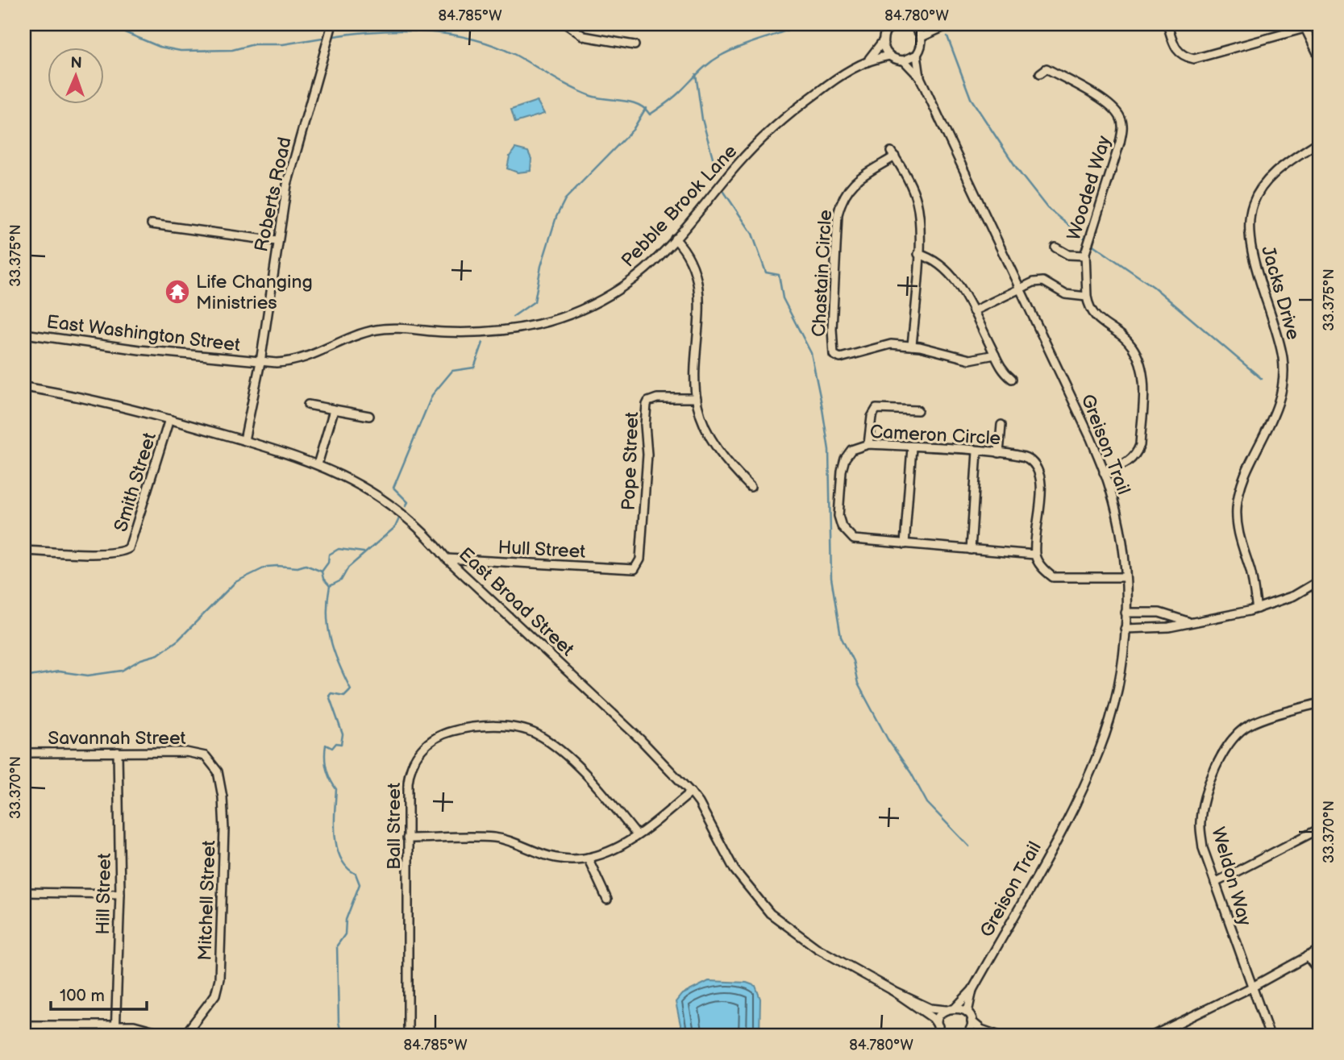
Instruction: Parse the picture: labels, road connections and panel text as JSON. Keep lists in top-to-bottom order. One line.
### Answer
{"streets":{"street":["Wooded Way","Roberts Road","Pebble Brook Lane","Chastain Circle","Jacks Drive","East Washington Street","Cameron Circle","Greison Trail","Pope Street","Smith Street","Hull Street","East Broad Street","Savannah Street","Ball Street","Weldon Way","Hill Street","Mitchell Street"]},"crossings":[["Wooded Way","Greison Trail"],["Roberts Road","Pebble Brook Lane"],["Roberts Road","East Washington Street"],["Roberts Road","East Broad Street"],["Pebble Brook Lane","East Washington Street"],["Greison Trail","East Broad Street"],["Pope Street","Hull Street"],["Smith Street","East Broad Street"],["Hull Street","East Broad Street"],["Savannah Street","Hill Street"],["Savannah Street","Mitchell Street"]],"places":{"temple":["Life Changing Ministries"]},"scale_bar":"100 m","north":"top","coordinates":["84.785°W","84.780°W","33.375°N","33.370°N"]}
